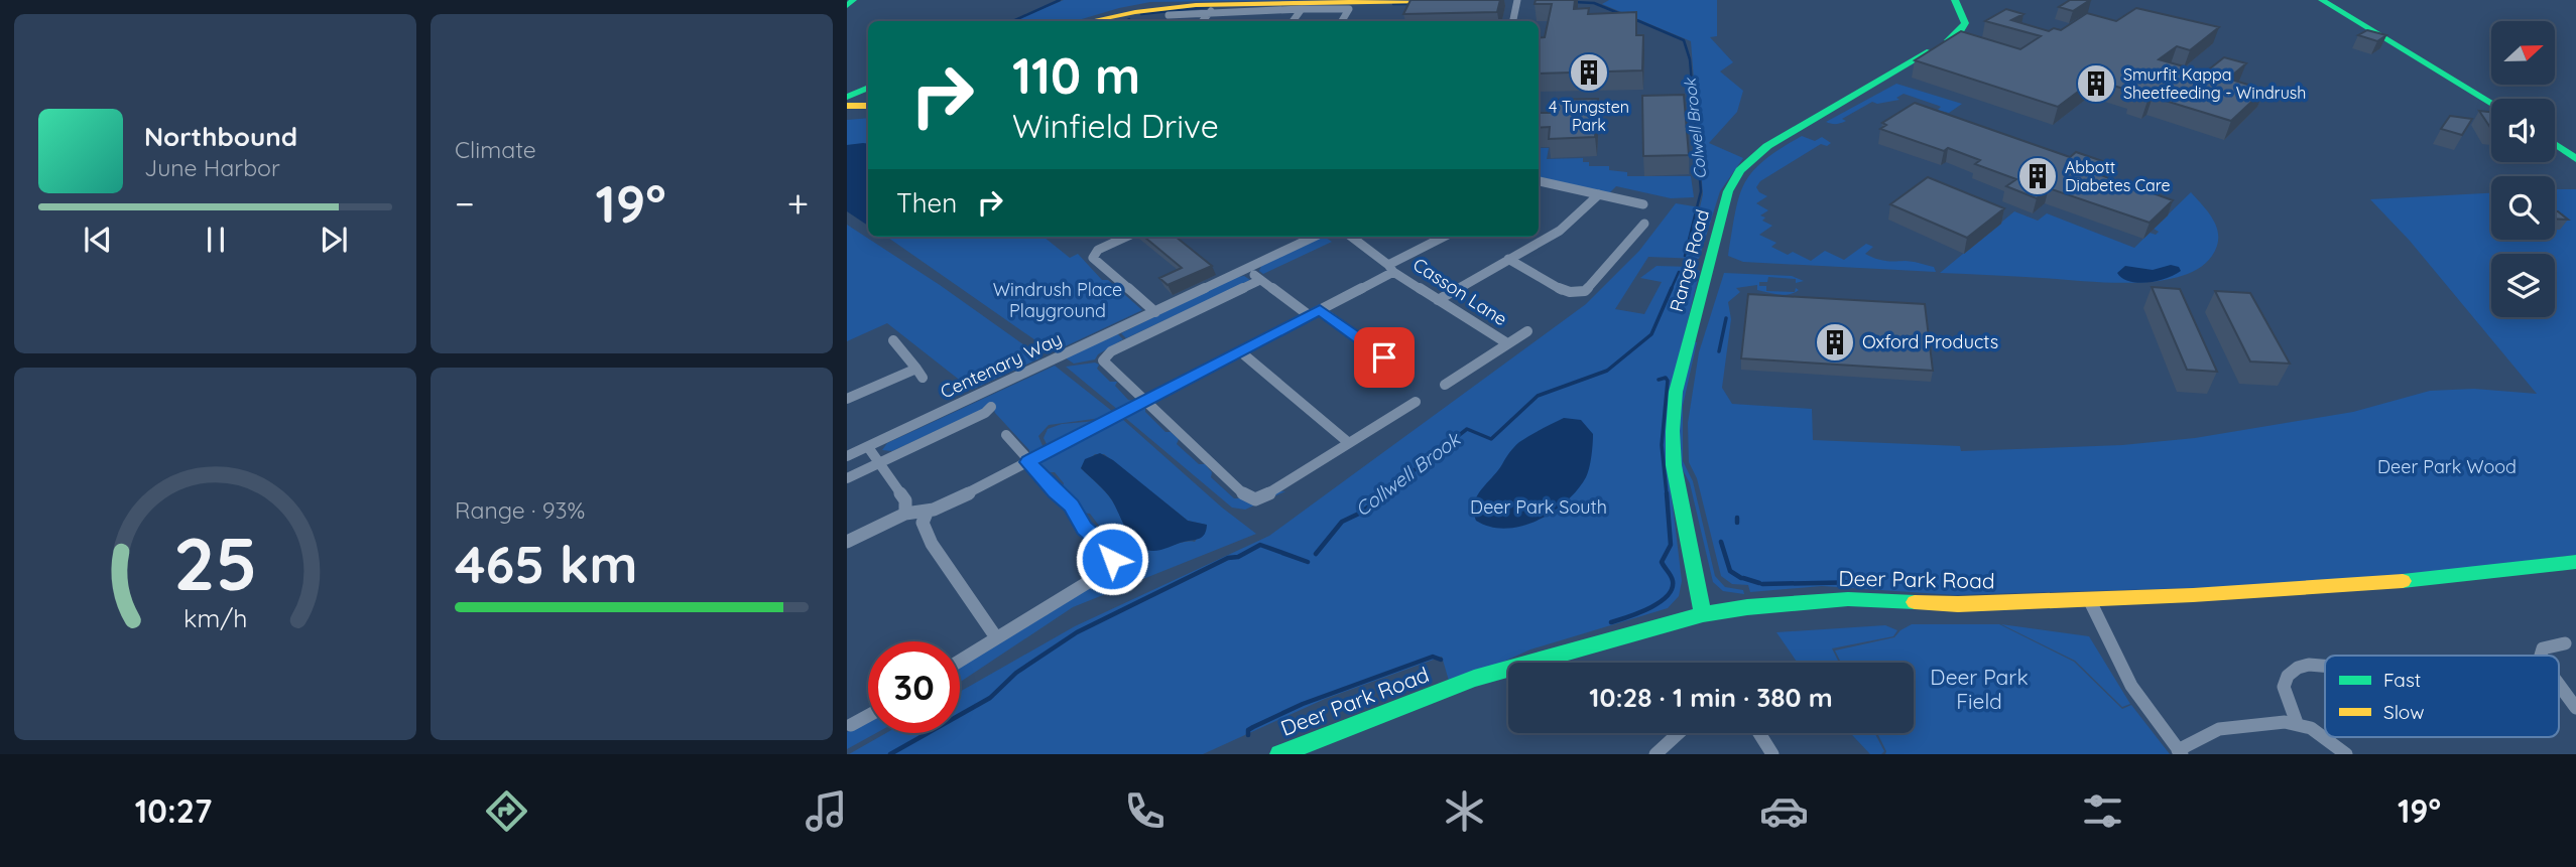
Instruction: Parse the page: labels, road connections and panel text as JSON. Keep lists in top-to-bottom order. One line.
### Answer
{"streets":{"main road":["Range Road","Deer Park Road"],"street":["Casson Lane","Centenary Way"]},"crossings":[["Range Road","Deer Park Road"]],"water":["Colwell Brook","Collwell Brook"],"parks":["Windrush Place Playground","Deer Park Wood","Deer Park South","Deer Park Field"],"places":{"building":["4 Tungsten Park","Smurfit Kappa Sheetfeeding - Windrush","Abbott Diabetes Care","Oxford Products"]},"legend":["Fast","Slow"],"north":"right","page":{"tile":["Climate",["Range · 93%","465 km"]],"turn":["110 m","Winfield Drive"],"song":["Northbound","June Harbor"],"then":"Then","heat":["−","19°","+"],"limit":"30","trip":"10:28 · 1 min · 380 m","tabs":["10:27","19°"],"gauge":["25","km/h"]}}
